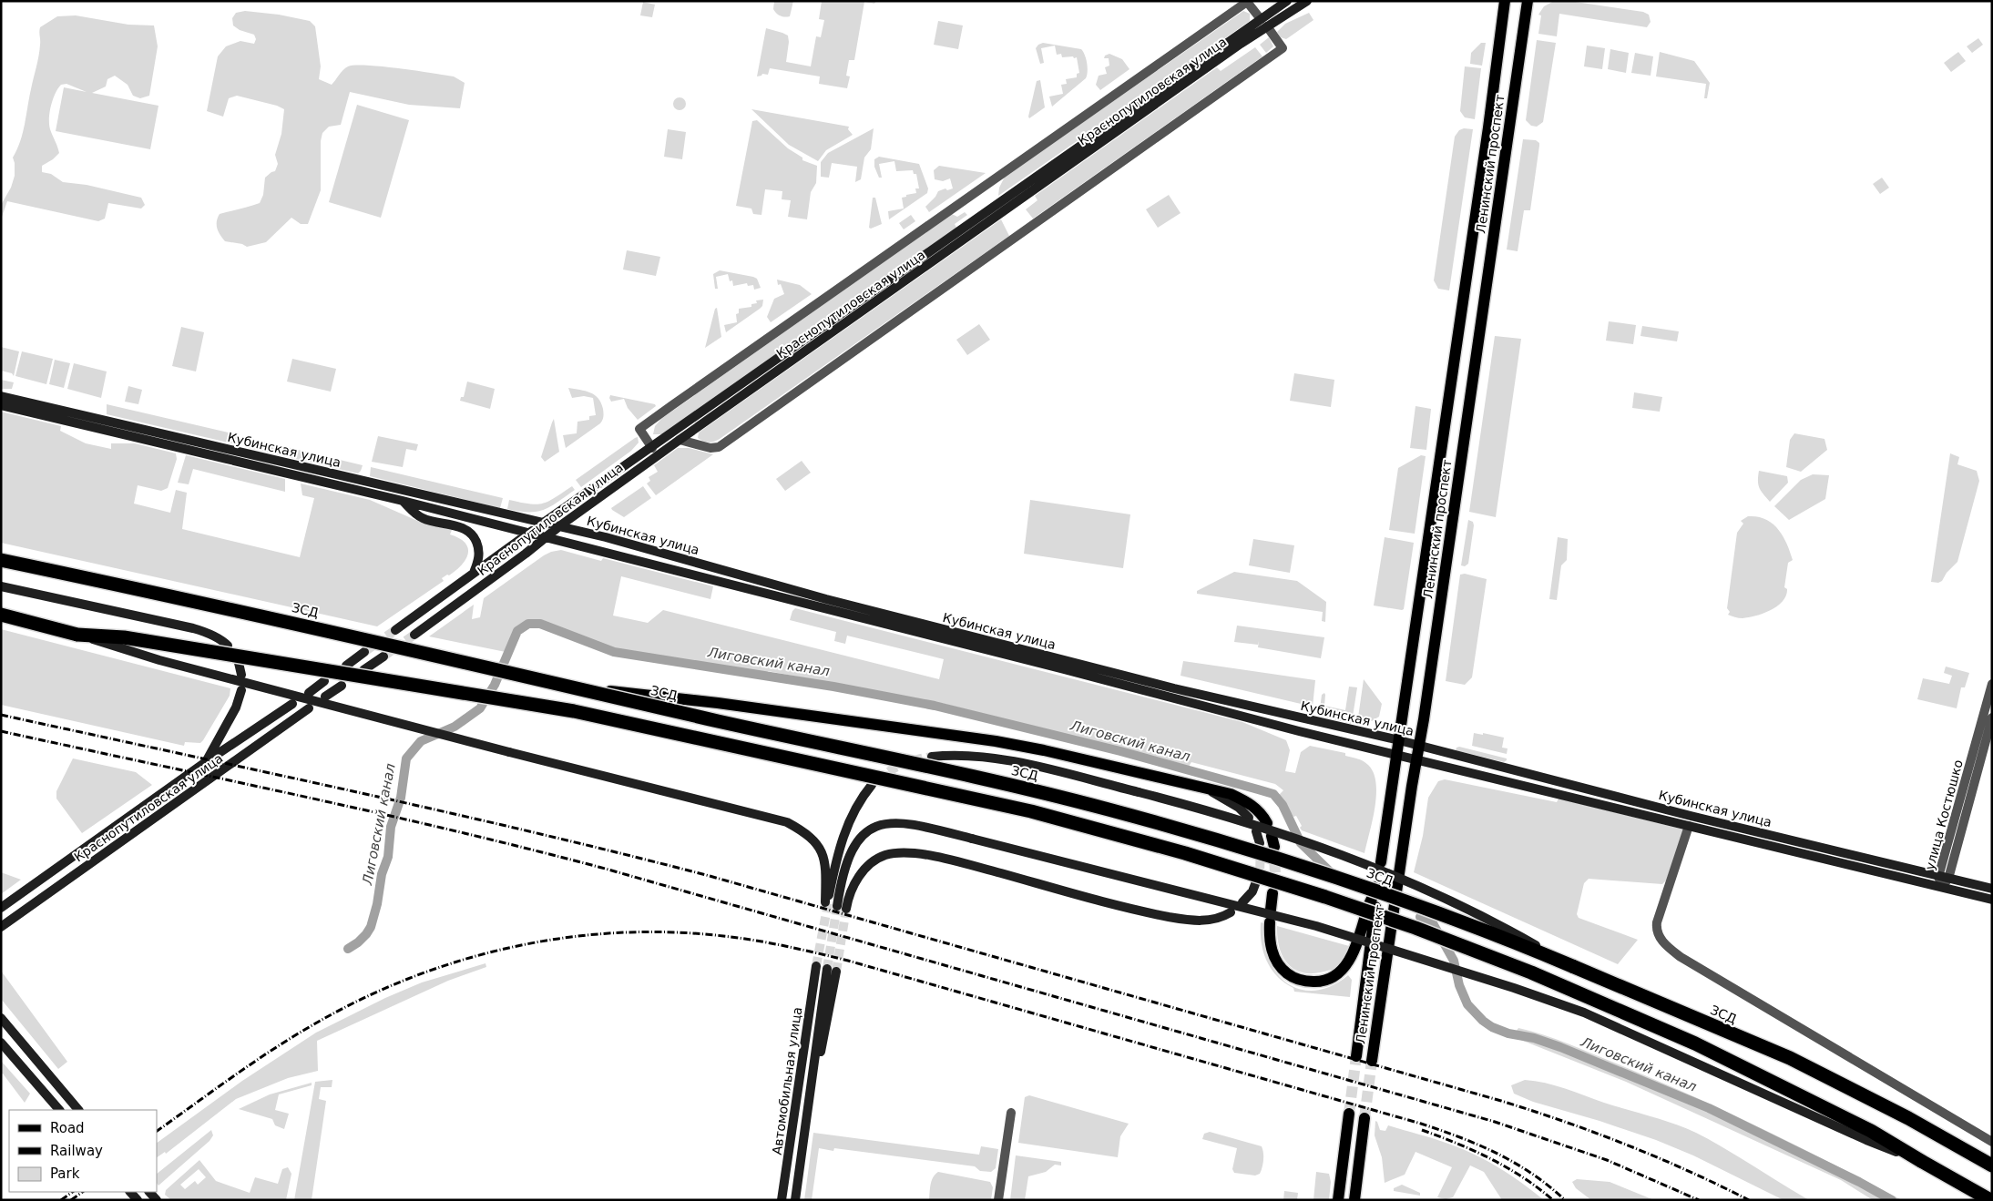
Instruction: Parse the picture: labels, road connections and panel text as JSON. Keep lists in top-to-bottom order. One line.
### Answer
{"streets":{"highway":["ЗСД"],"main road":["Краснопутиловская улица","Ленинский проспект","Кубинская улица","Автомобильная улица"],"street":["улица Костюшко"]},"crossings":[["Краснопутиловская улица","Кубинская улица"],["Ленинский проспект","Кубинская улица"],["Кубинская улица","улица Костюшко"]],"water":["Лиговский канал"],"legend":["Road","Railway","Park"]}
